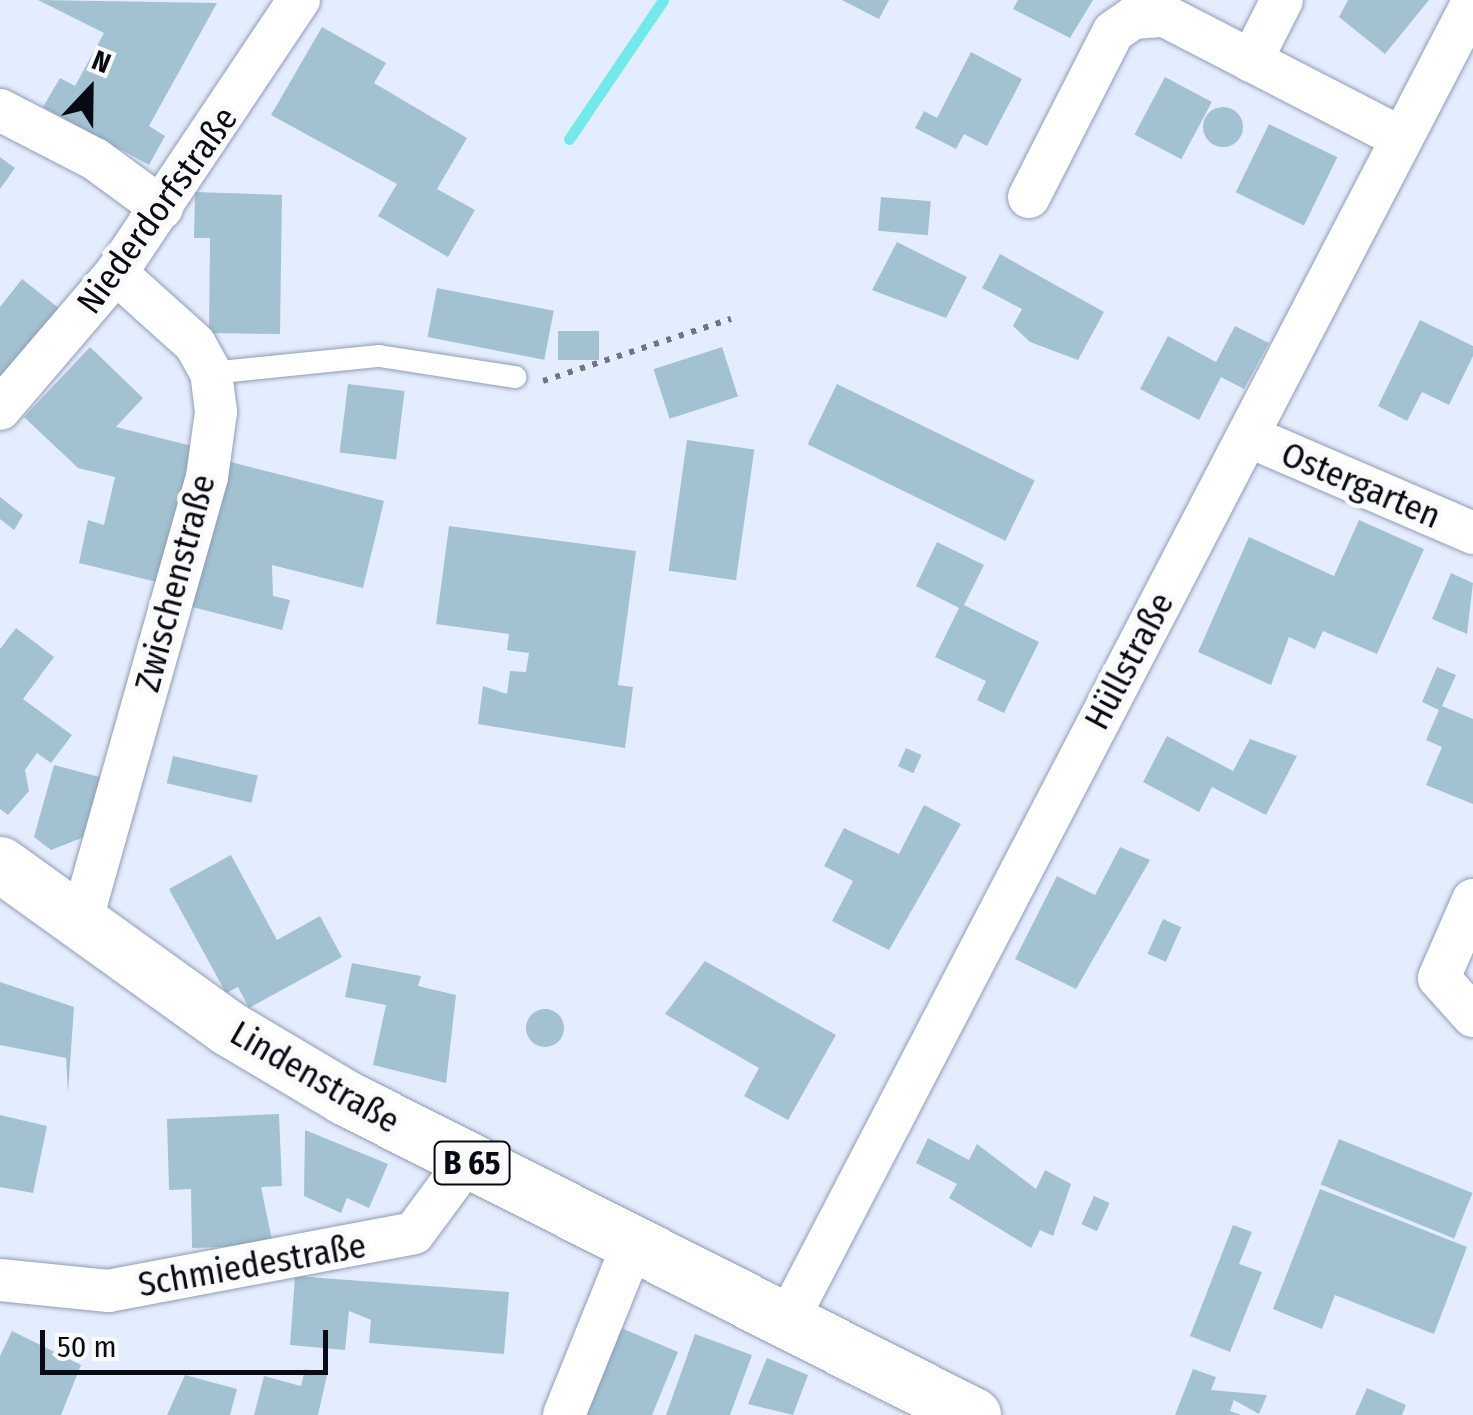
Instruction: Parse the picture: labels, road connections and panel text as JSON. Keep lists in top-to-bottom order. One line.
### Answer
{"streets":{"main road":["Lindenstraße","B 65"],"street":["Niederdorfstraße","Ostergarten","Zwischenstraße","Hüllstraße","Schmiedestraße"]},"crossings":[["Ostergarten","Hüllstraße"],["Zwischenstraße","Lindenstraße"],["Hüllstraße","Lindenstraße"],["Lindenstraße","Schmiedestraße"]],"scale_bar":"50 m","north":"top"}
